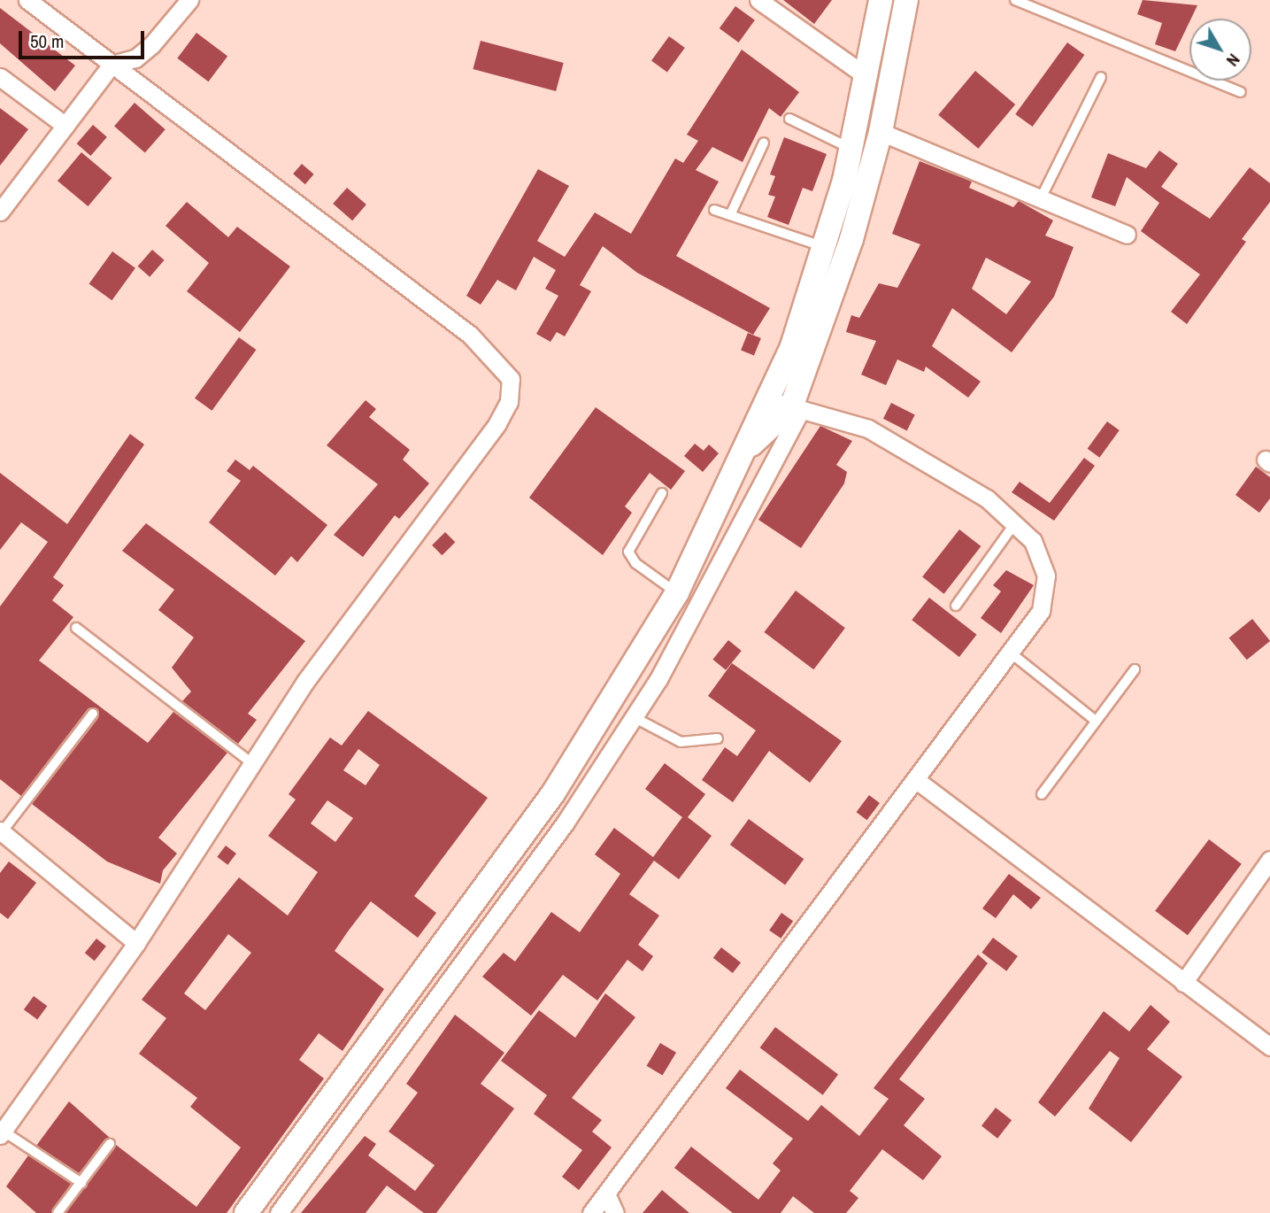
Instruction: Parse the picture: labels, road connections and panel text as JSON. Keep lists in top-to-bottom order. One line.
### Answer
{"scale_bar":"50 m","north":"bottom right"}
